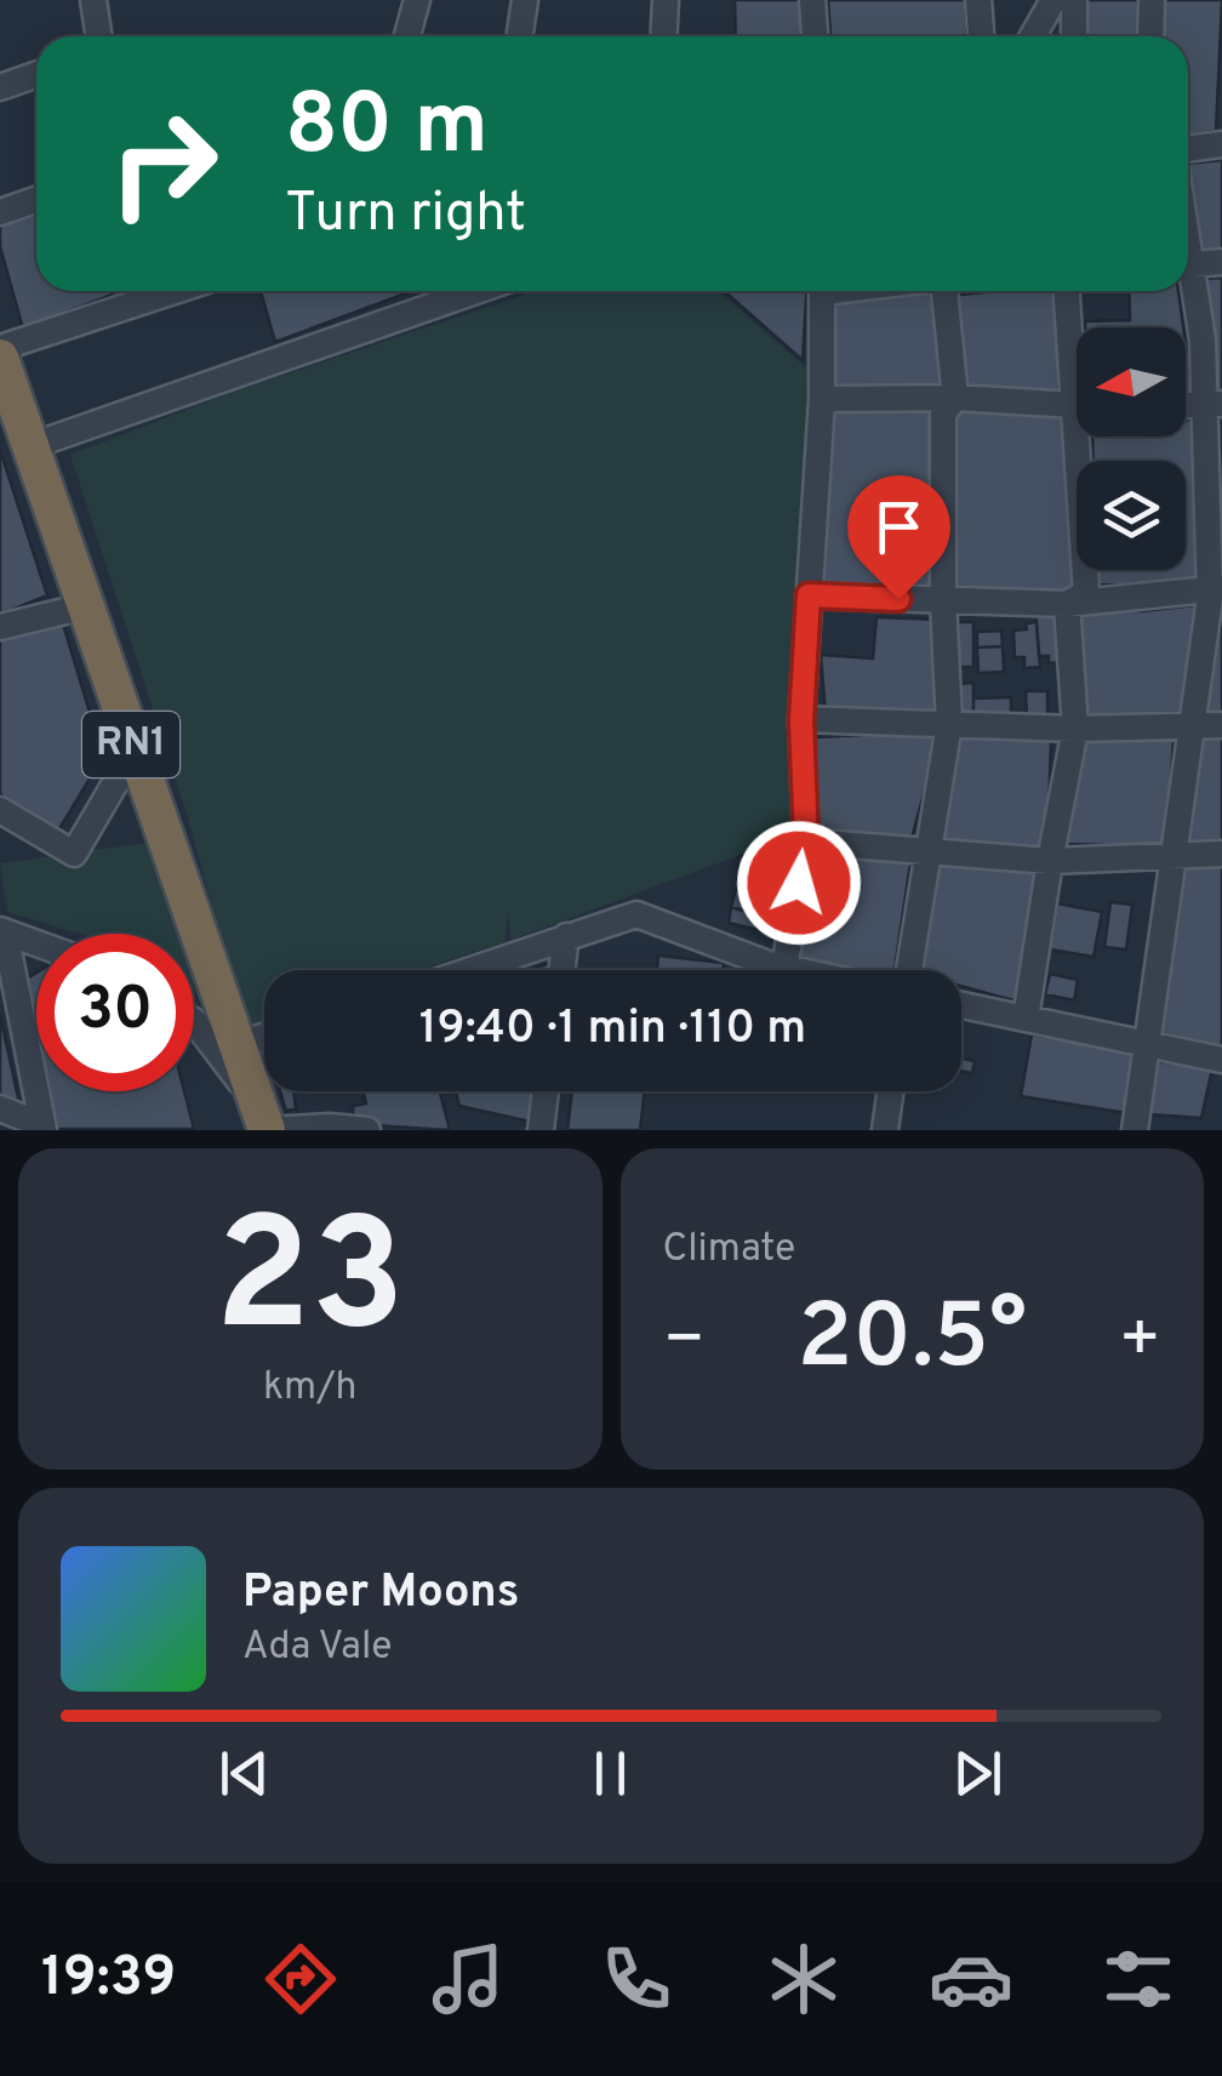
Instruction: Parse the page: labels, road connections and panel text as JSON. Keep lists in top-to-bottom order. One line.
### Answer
{"streets":{"highway":["RN1"]},"north":"left","page":{"turn":["80 m","Turn right"],"limit":"30","trip":"19:40 · 1 min · 110 m","tile":[["23","km/h"],"Climate"],"heat":["−","20.5°","+"],"song":["Paper Moons","Ada Vale"],"tabs":"19:39"}}
